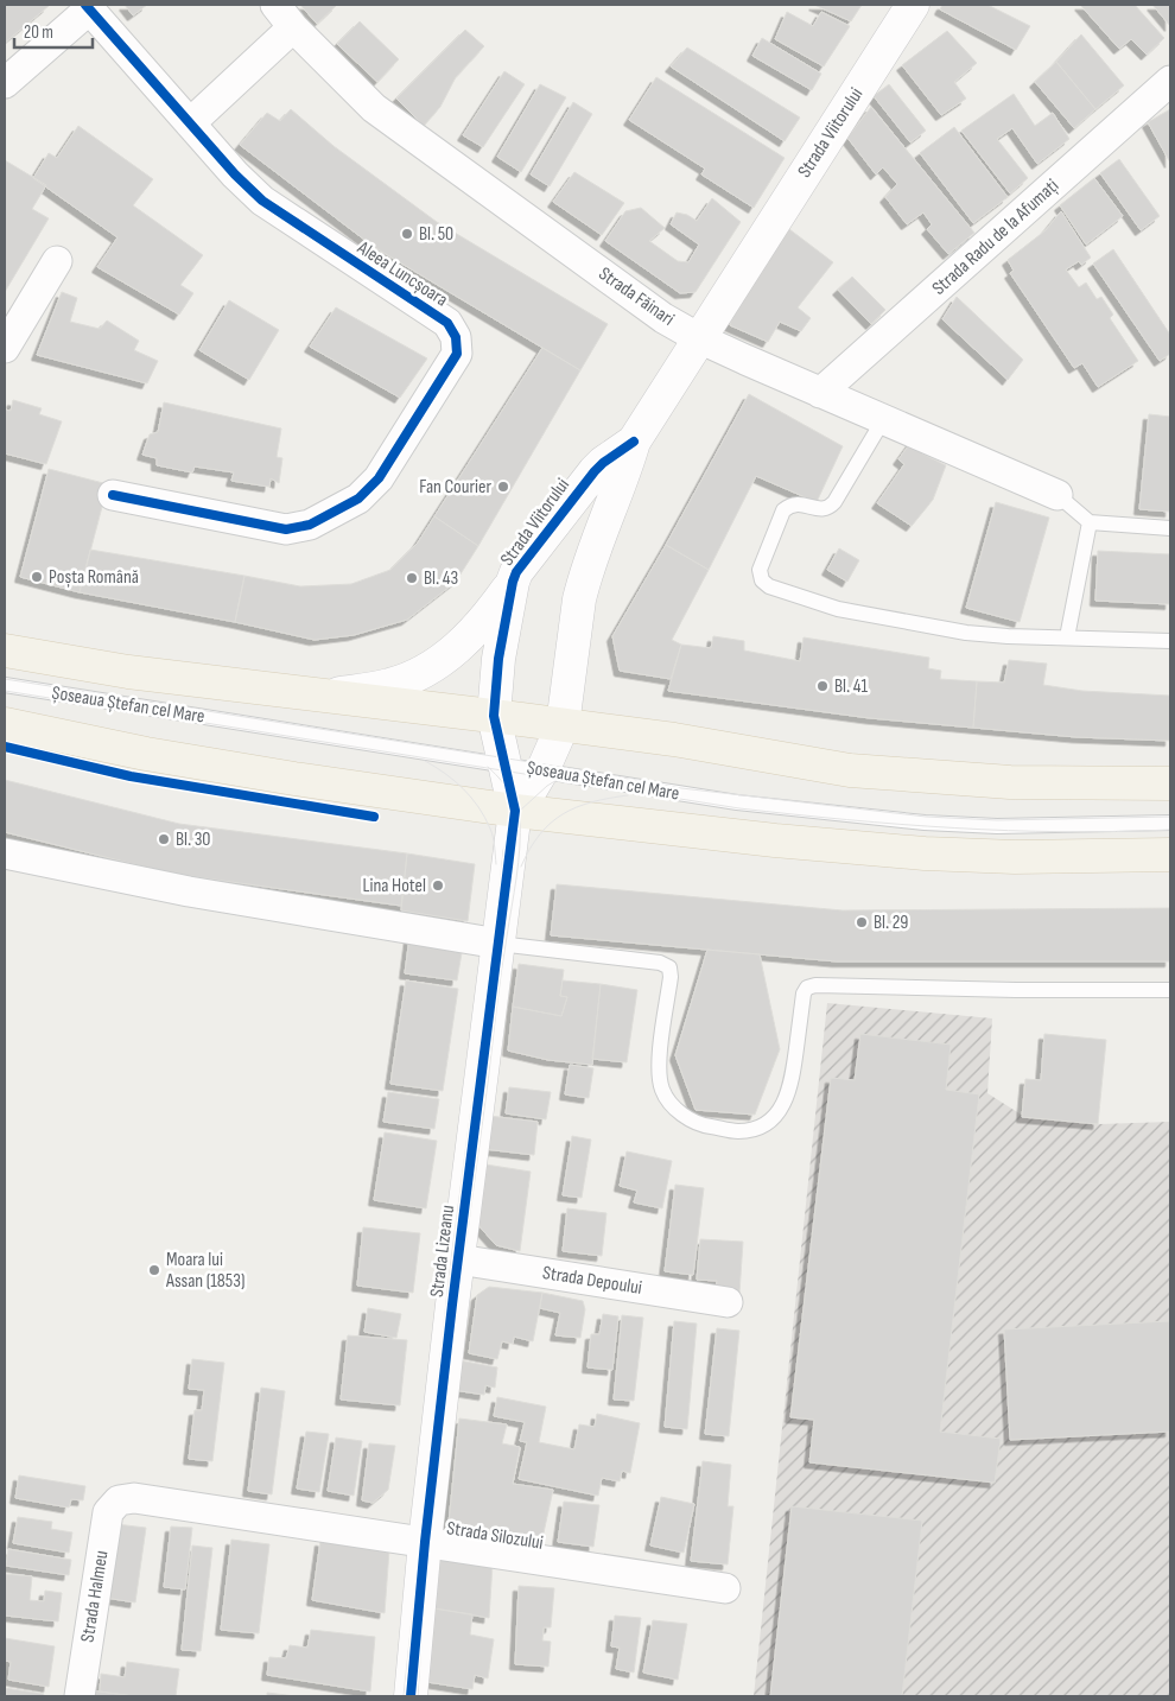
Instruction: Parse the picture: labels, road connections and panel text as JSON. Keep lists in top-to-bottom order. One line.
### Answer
{"streets":{"main road":["Șoseaua Ștefan cel Mare"],"street":["Strada Viitorului","Strada Radu de la Afumați","Aleea Luncșoara","Strada Făinari","Strada Lizeanu","Strada Depoului","Strada Silozului","Strada Halmeu"]},"crossings":[["Strada Viitorului","Strada Făinari"],["Strada Viitorului","Șoseaua Ștefan cel Mare"],["Strada Viitorului","Strada Lizeanu"],["Strada Radu de la Afumați","Strada Făinari"],["Șoseaua Ștefan cel Mare","Strada Lizeanu"],["Strada Lizeanu","Strada Depoului"],["Strada Lizeanu","Strada Silozului"],["Strada Silozului","Strada Halmeu"]],"places":["Bl. 50","Fan Courier","Poșta Română","Bl. 43","Bl. 41","Bl. 30","Lina Hotel","Bl. 29","Moara lui Assan (1853)"],"scale_bar":"20 m"}
